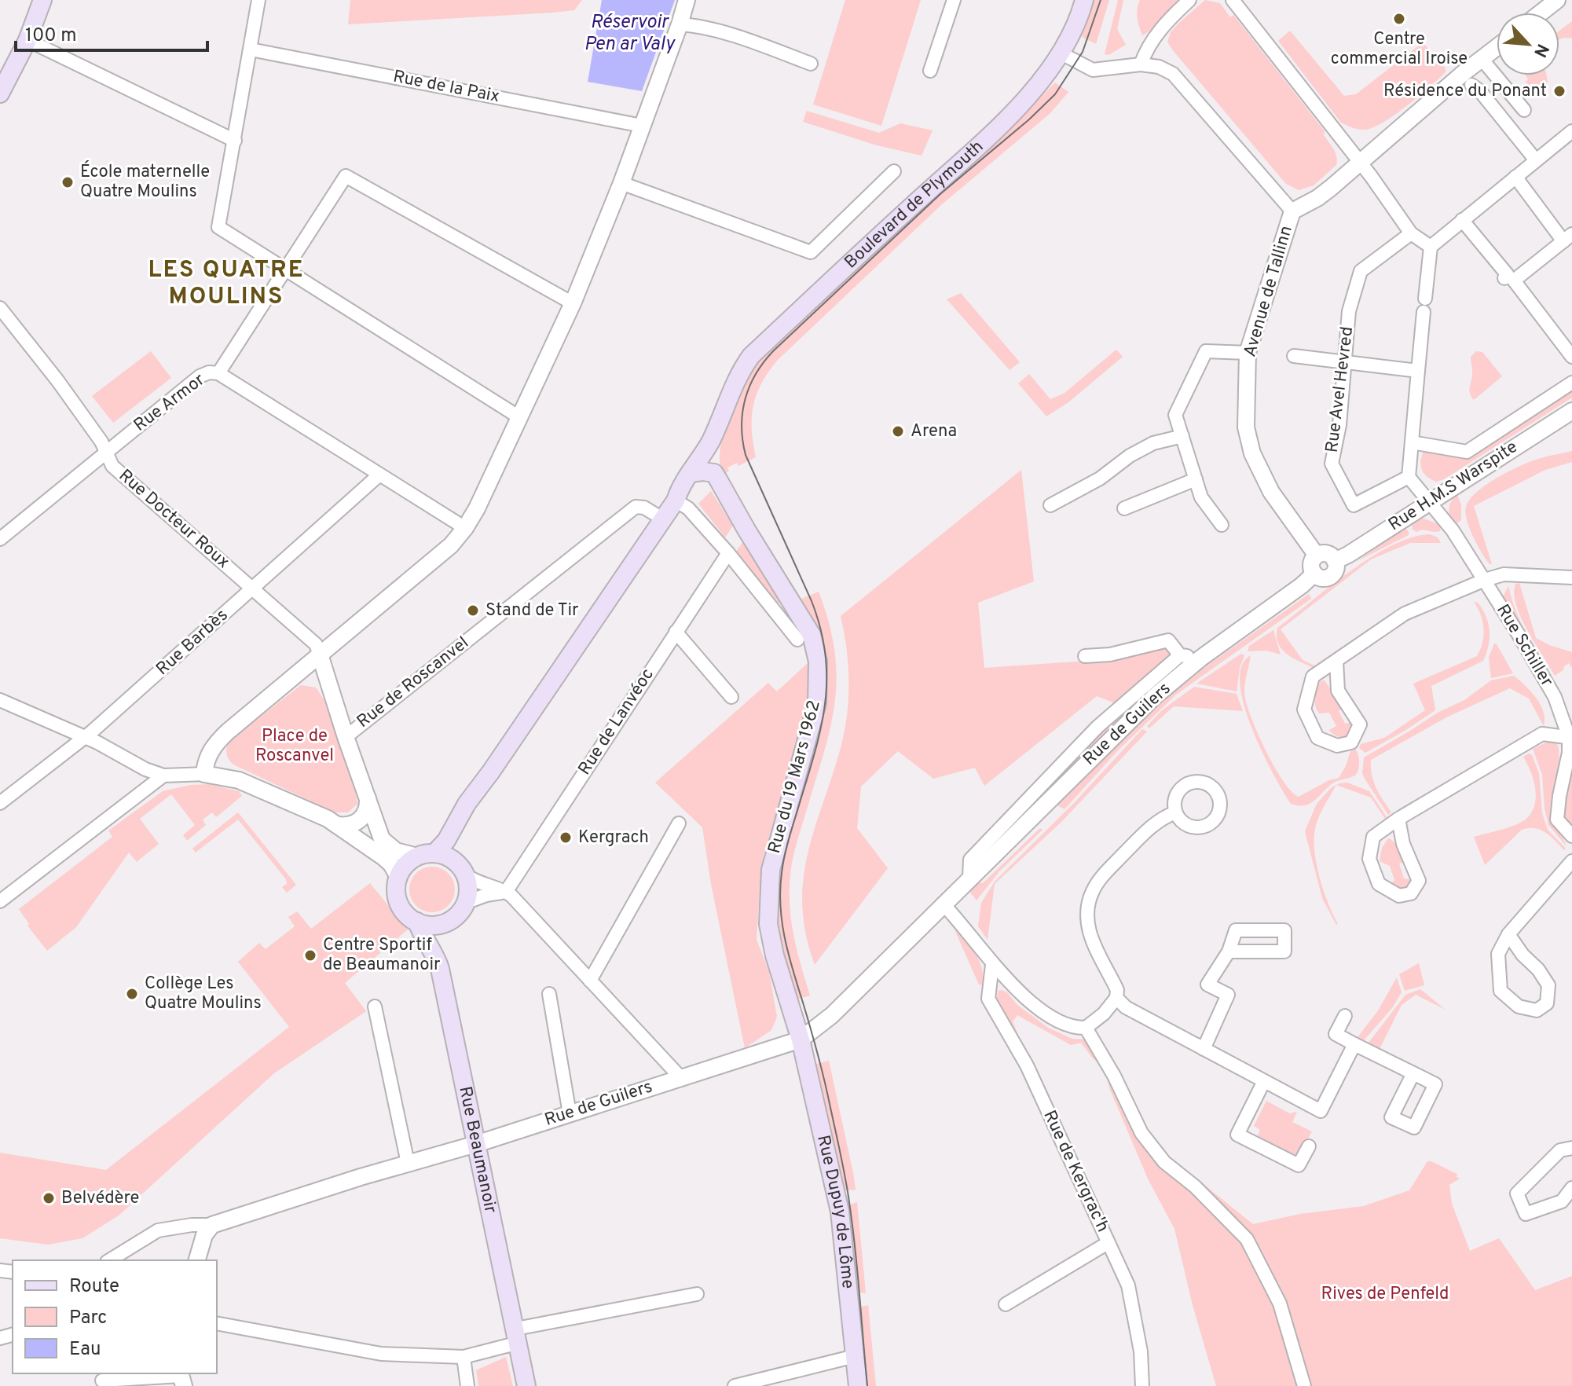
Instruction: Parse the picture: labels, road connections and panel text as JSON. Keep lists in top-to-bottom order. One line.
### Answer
{"streets":{"main road":["Boulevard de Plymouth","Rue du 19 Mars 1962","Rue Beaumanoir","Rue Dupuy de Lôme"],"street":["Rue de la Paix","Avenue de Tallinn","Rue Avel Hevred","Rue Armor","Rue H.M.S Warspite","Rue Docteur Roux","Rue Barbès","Rue Schiller","Rue de Roscanvel","Rue de Lanvéoc","Rue de Guilers","Rue de Kergrac'h"]},"crossings":[["Boulevard de Plymouth","Rue du 19 Mars 1962"],["Avenue de Tallinn","Rue H.M.S Warspite"],["Avenue de Tallinn","Rue de Guilers"],["Rue Avel Hevred","Rue Schiller"],["Rue Armor","Rue Docteur Roux"],["Rue H.M.S Warspite","Rue Schiller"],["Rue H.M.S Warspite","Rue de Guilers"],["Rue Docteur Roux","Rue Barbès"],["Rue de Guilers","Rue du 19 Mars 1962"],["Rue de Guilers","Rue Beaumanoir"],["Rue de Guilers","Rue Dupuy de Lôme"],["Rue du 19 Mars 1962","Rue Dupuy de Lôme"]],"districts":["LES QUATRE MOULINS"],"water":["Réservoir Pen ar Valy"],"parks":["Place de Roscanvel","Rives de Penfeld"],"places":["Centre commercial Iroise","Résidence du Ponant","École maternelle Quatre Moulins","Arena","Stand de Tir","Kergrach","Centre Sportif de Beaumanoir","Collège Les Quatre Moulins","Belvédère"],"legend":["Route","Parc","Eau"],"scale_bar":"100 m","north":"bottom right"}
